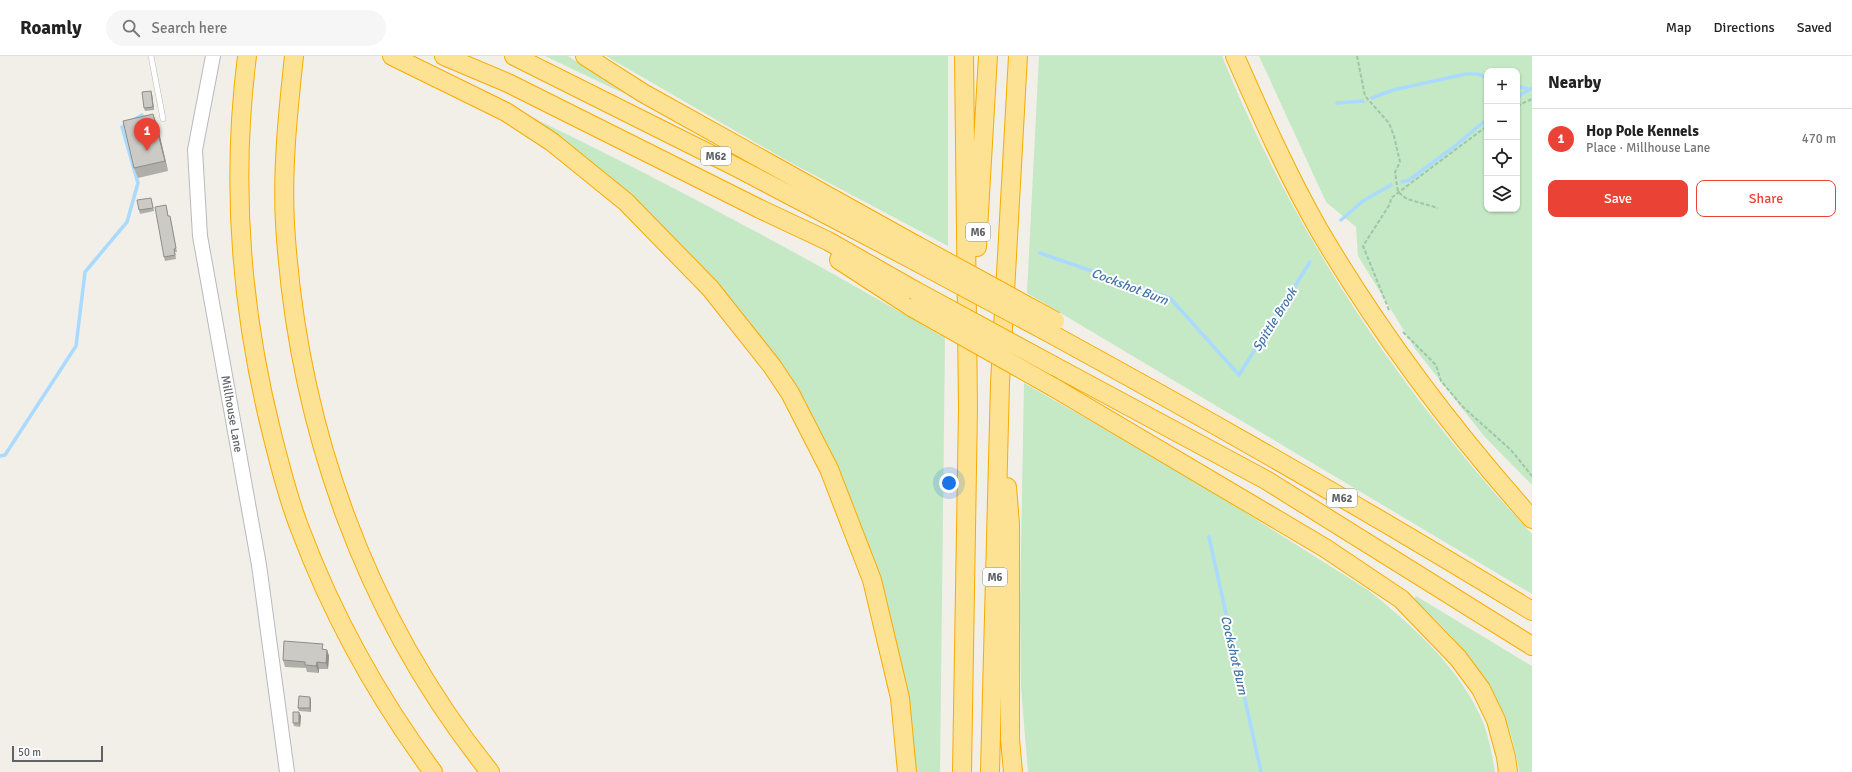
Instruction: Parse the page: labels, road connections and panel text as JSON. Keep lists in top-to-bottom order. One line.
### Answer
{"streets":{"highway":["M62","M6"],"street":["Millhouse Lane"]},"water":["Cockshot Burn","Spittle Brook"],"scale_bar":"50 m","page":{"header":"Roamly","search":"Search here","nav":["Map","Directions","Saved"],"heading":"Nearby","map_buttons":["+","−"],"list":[{"mark":"1","name":"Hop Pole Kennels","note":"Place · Millhouse Lane","value":"470 m"}],"pins":"1","buttons":["Save","Share"],"scale":"50 m"}}
